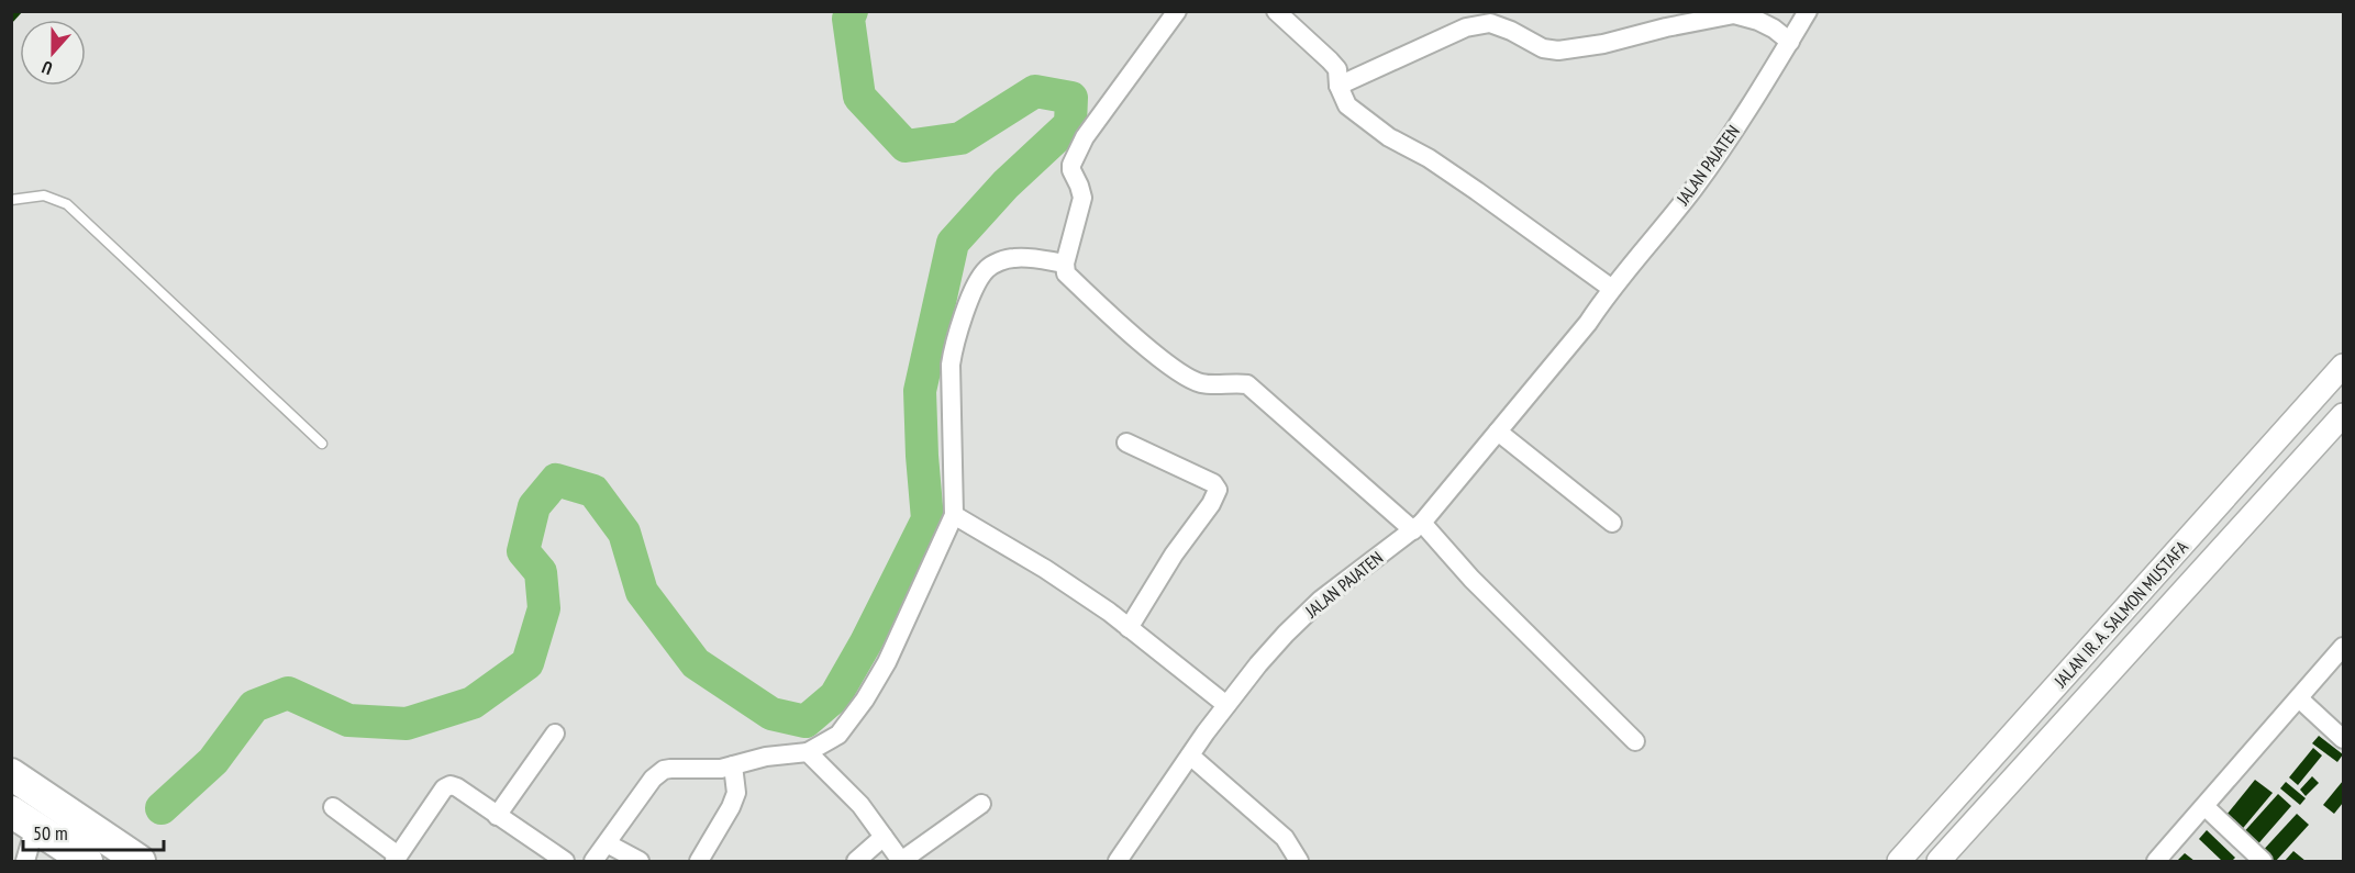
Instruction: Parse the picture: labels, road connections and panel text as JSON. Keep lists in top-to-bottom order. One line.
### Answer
{"streets":{"street":["JALAN PAJATEN","JALAN IR. A. SALMON MUSTAFA"]},"scale_bar":"50 m","north":"bottom"}
